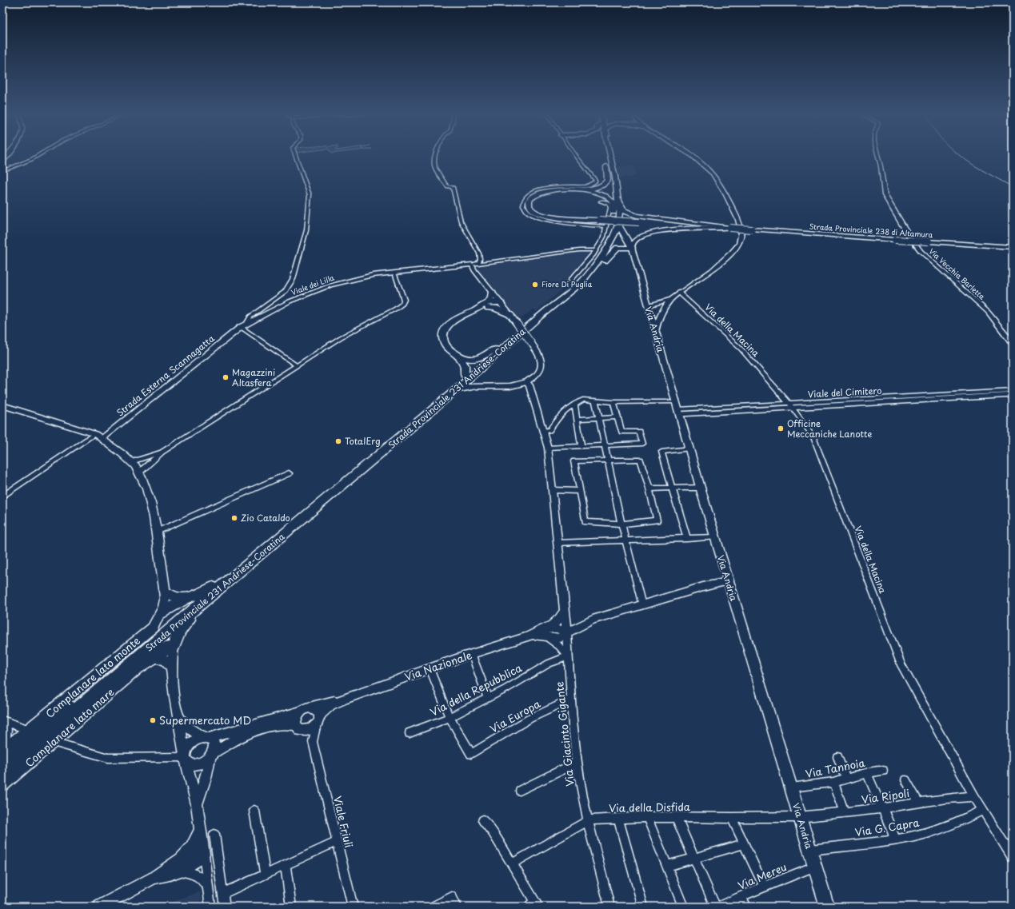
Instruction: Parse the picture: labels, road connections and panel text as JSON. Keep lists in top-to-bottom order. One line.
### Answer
{"streets":{"highway":["Strada Provinciale 231 Andriese-Coratina"],"main road":["Strada Provinciale 238 di Altamura","Via Andria","Complanare lato monte","Complanare lato mare"],"street":["Via Vecchia Barletta","Viale dei Lilla","Via della Macina","Strada Esterna Scannagatta","Viale del Cimitero","Via Nazionale","Via della Repubblica","Via Europa","Via Giacinto Gigante","Via Tannoia","Via Ripoli","Via della Disfida","Viale Friuli","Via G. Capra","Via Mereu"]},"crossings":[["Viale dei Lilla","Strada Esterna Scannagatta"],["Via Andria","Viale del Cimitero"],["Via Andria","Via Tannoia"],["Via Andria","Via Ripoli"],["Via Andria","Via della Disfida"],["Via Andria","Via G. Capra"],["Via Andria","Via Mereu"],["Via della Macina","Viale del Cimitero"],["Via della Macina","Via Ripoli"],["Via della Macina","Via G. Capra"],["Strada Esterna Scannagatta","Complanare lato monte"],["Via Nazionale","Via della Repubblica"],["Via Nazionale","Via Giacinto Gigante"],["Via Nazionale","Viale Friuli"],["Via della Repubblica","Via Europa"],["Via della Repubblica","Via Giacinto Gigante"],["Via Europa","Via Giacinto Gigante"],["Via Giacinto Gigante","Via della Disfida"],["Via Ripoli","Via della Disfida"]],"places":["Fiore Di Puglia","Magazzini Altasfera","Officine Meccaniche Lanotte","TotalErg","Zio Cataldo","Supermercato MD"]}
